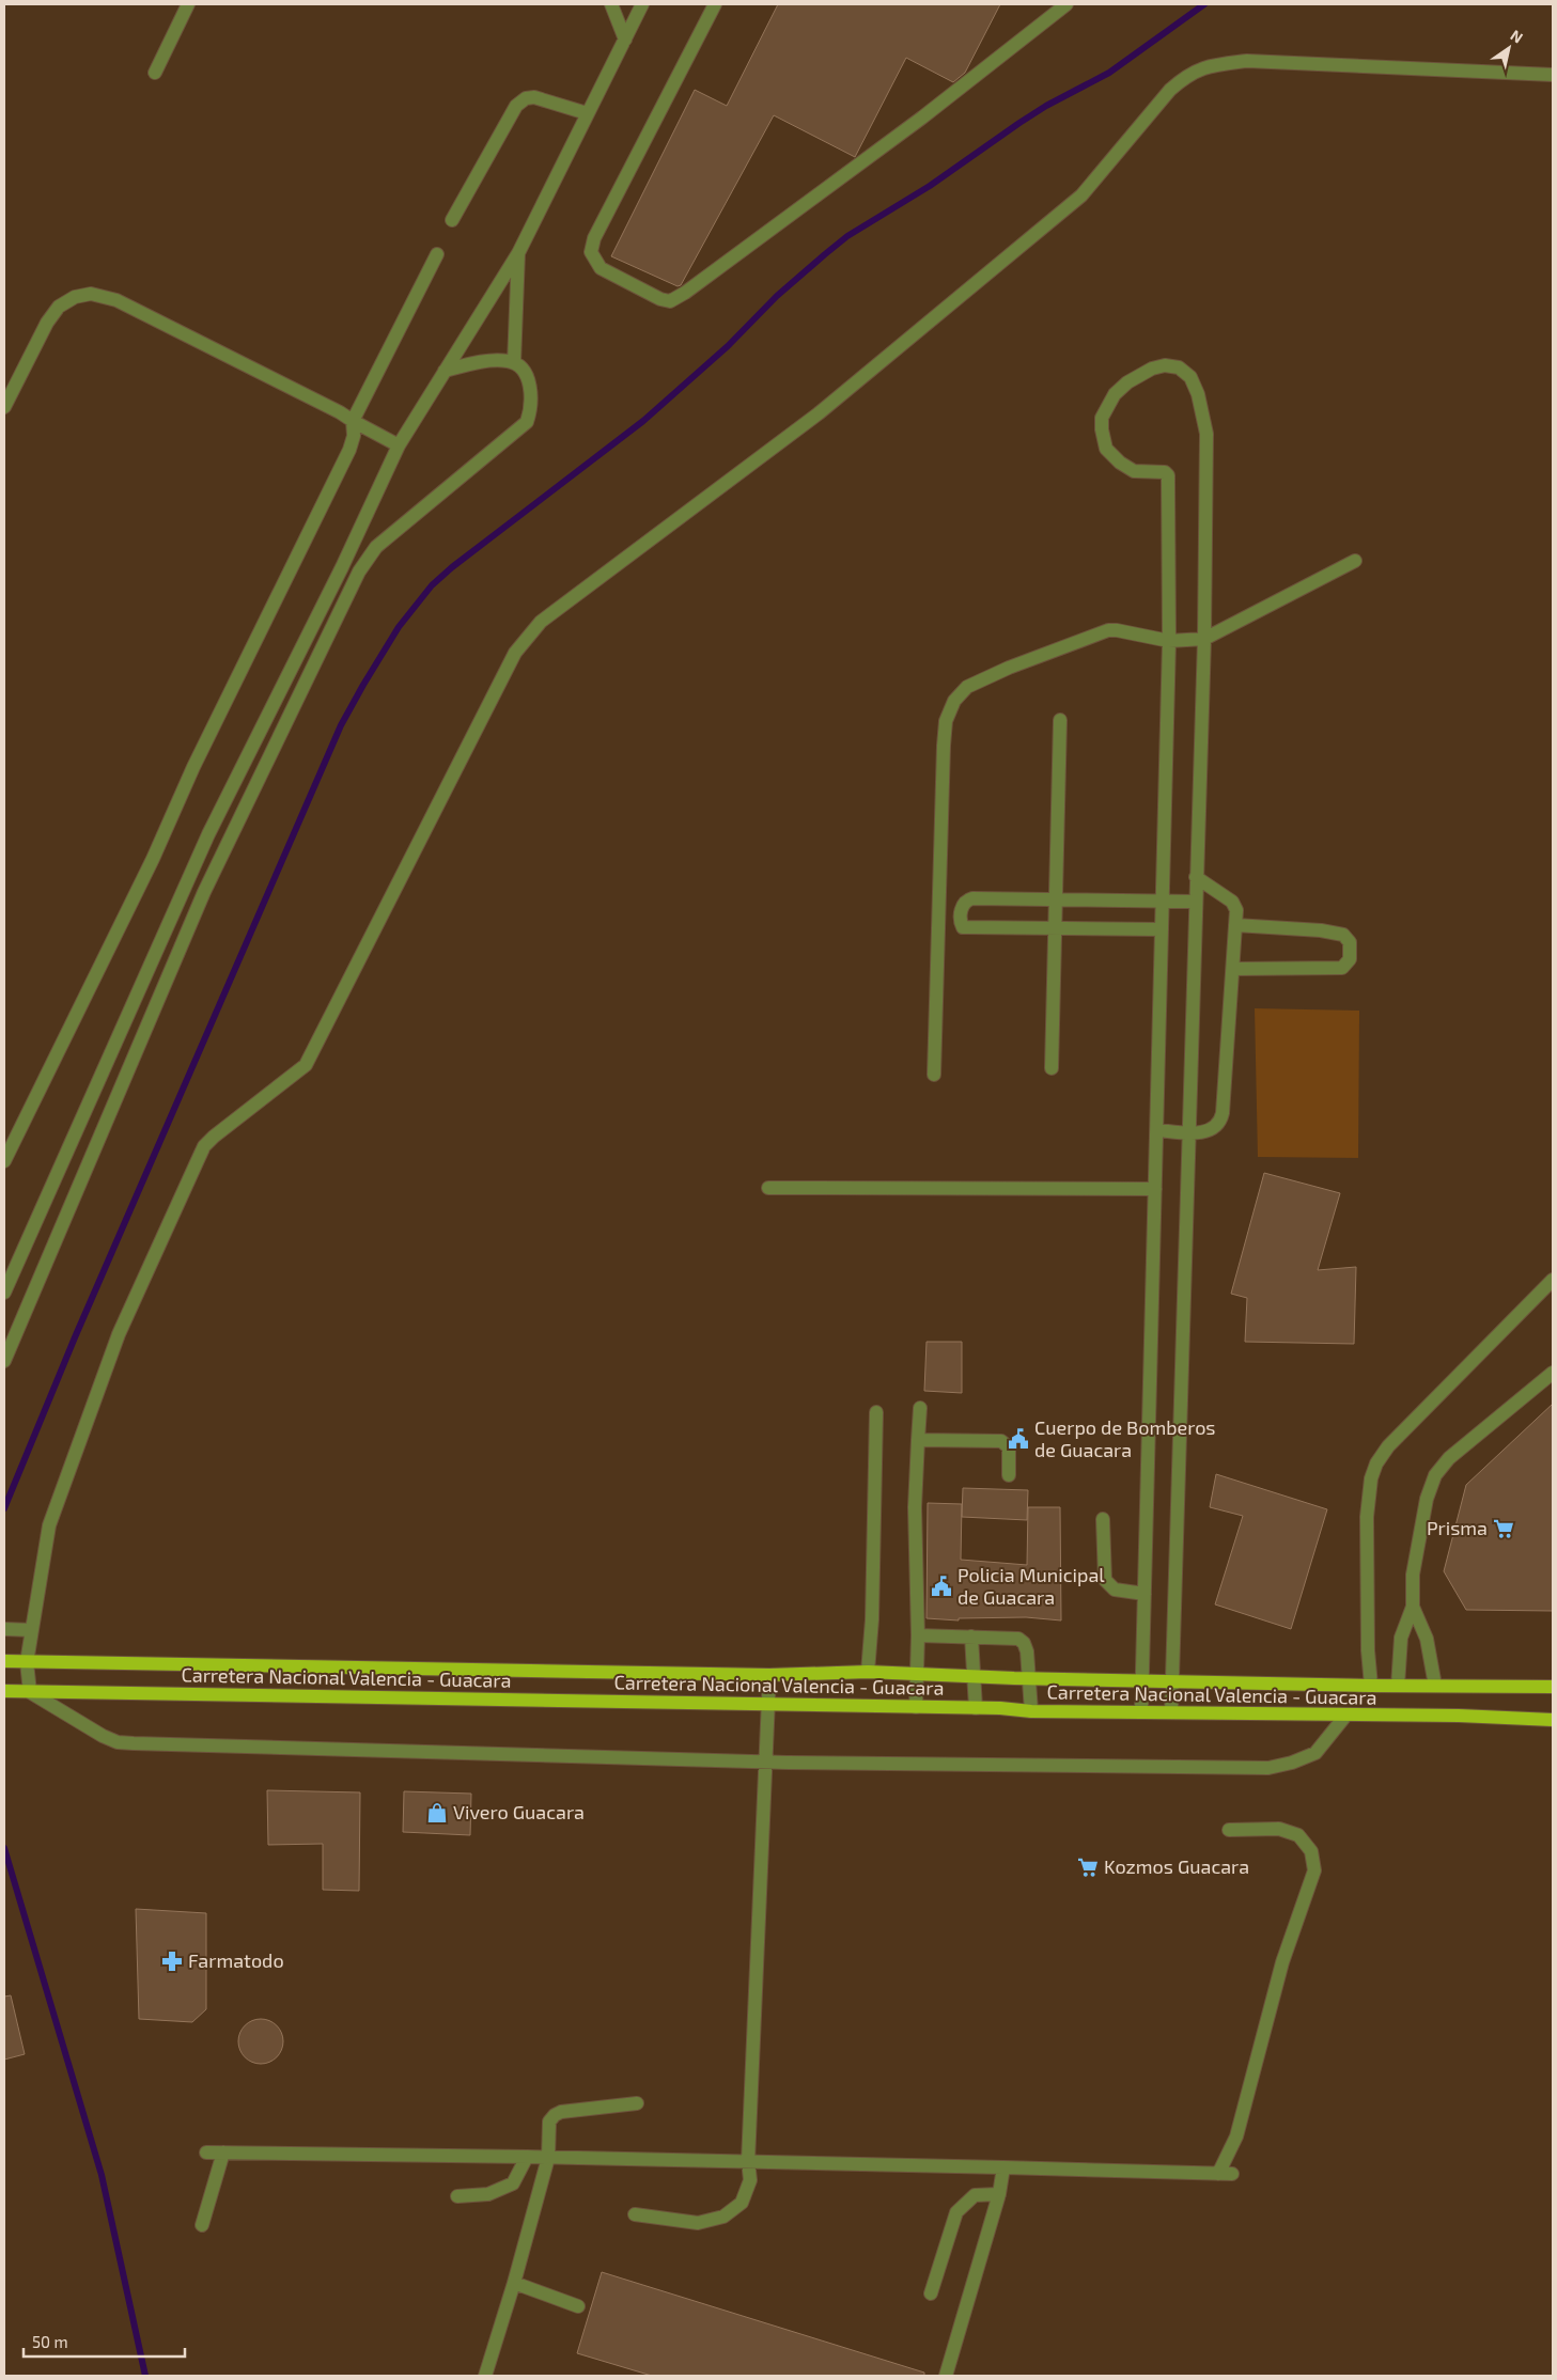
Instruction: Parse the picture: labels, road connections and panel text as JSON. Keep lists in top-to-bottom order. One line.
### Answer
{"streets":{"main road":["Carretera Nacional Valencia - Guacara"]},"places":{"public building":["Cuerpo de Bomberos de Guacara","Policia Municipal de Guacara"],"supermarket":["Prisma","Kozmos Guacara"],"shop":["Vivero Guacara"],"pharmacy":["Farmatodo"]},"scale_bar":"50 m","north":"top right"}
